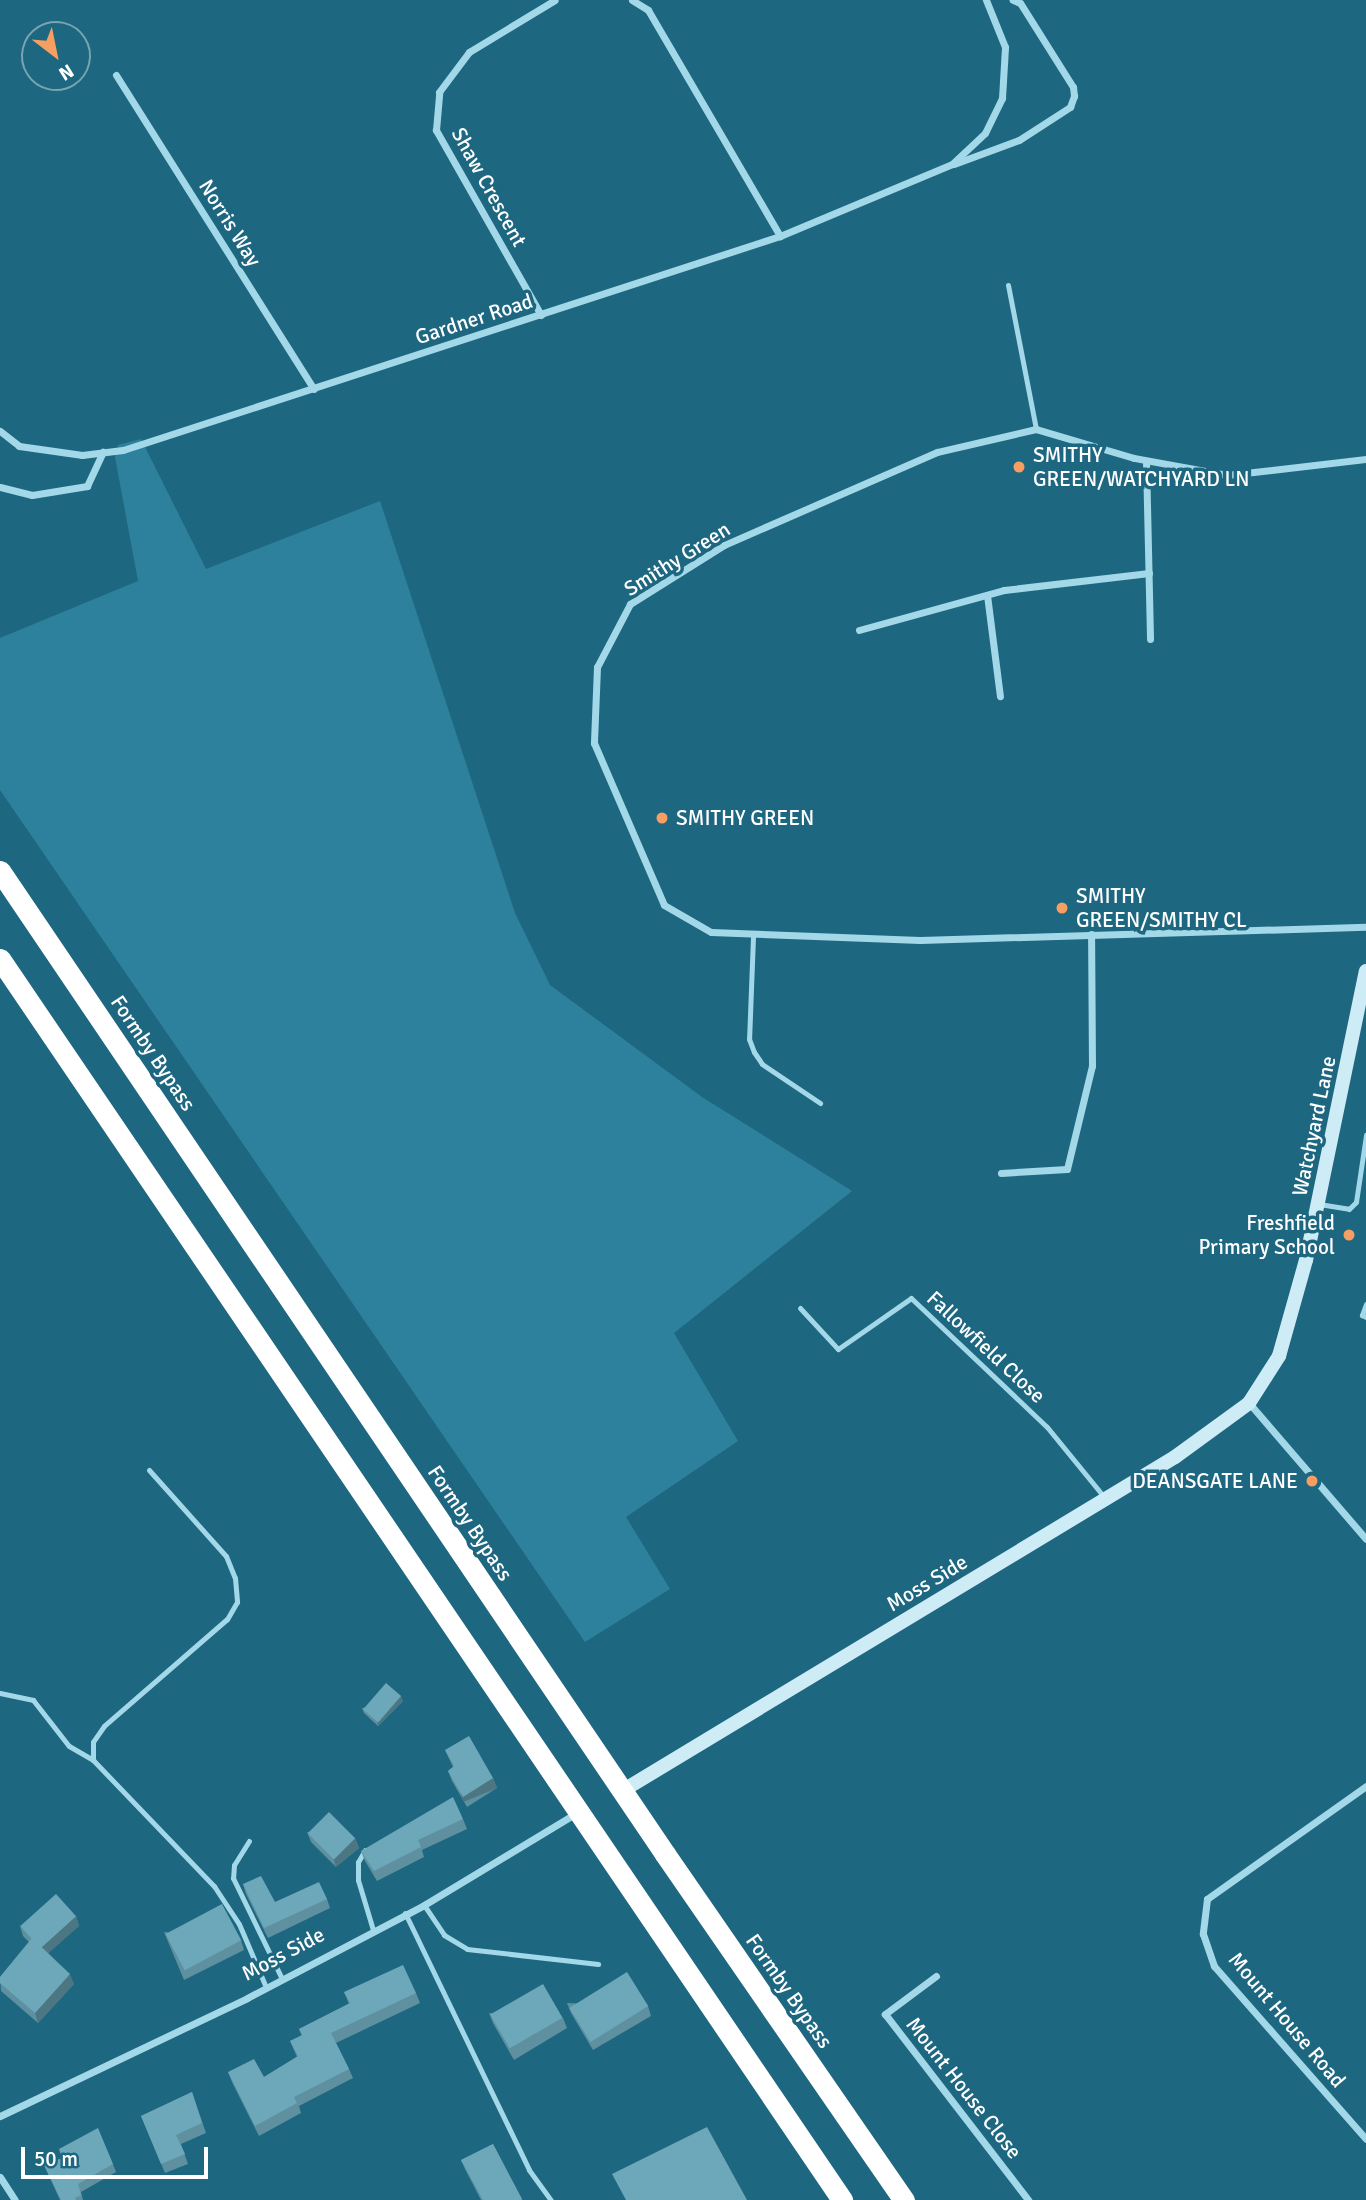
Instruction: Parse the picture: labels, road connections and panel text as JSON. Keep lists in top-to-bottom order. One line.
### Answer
{"streets":{"highway":["Formby Bypass"],"street":["Shaw Crescent","Norris Way","Gardner Road","Smithy Green","Watchyard Lane","Moss Side","Mount House Road","Mount House Close"],"lane":["Fallowfield Close"]},"crossings":[["Shaw Crescent","Gardner Road"],["Norris Way","Gardner Road"],["Formby Bypass","Moss Side"],["Watchyard Lane","Moss Side"],["Fallowfield Close","Moss Side"]],"places":["SMITHY GREEN/WATCHYARD LN","SMITHY GREEN","SMITHY GREEN/SMITHY CL","Freshfield Primary School","DEANSGATE LANE"],"scale_bar":"50 m","north":"bottom right"}
